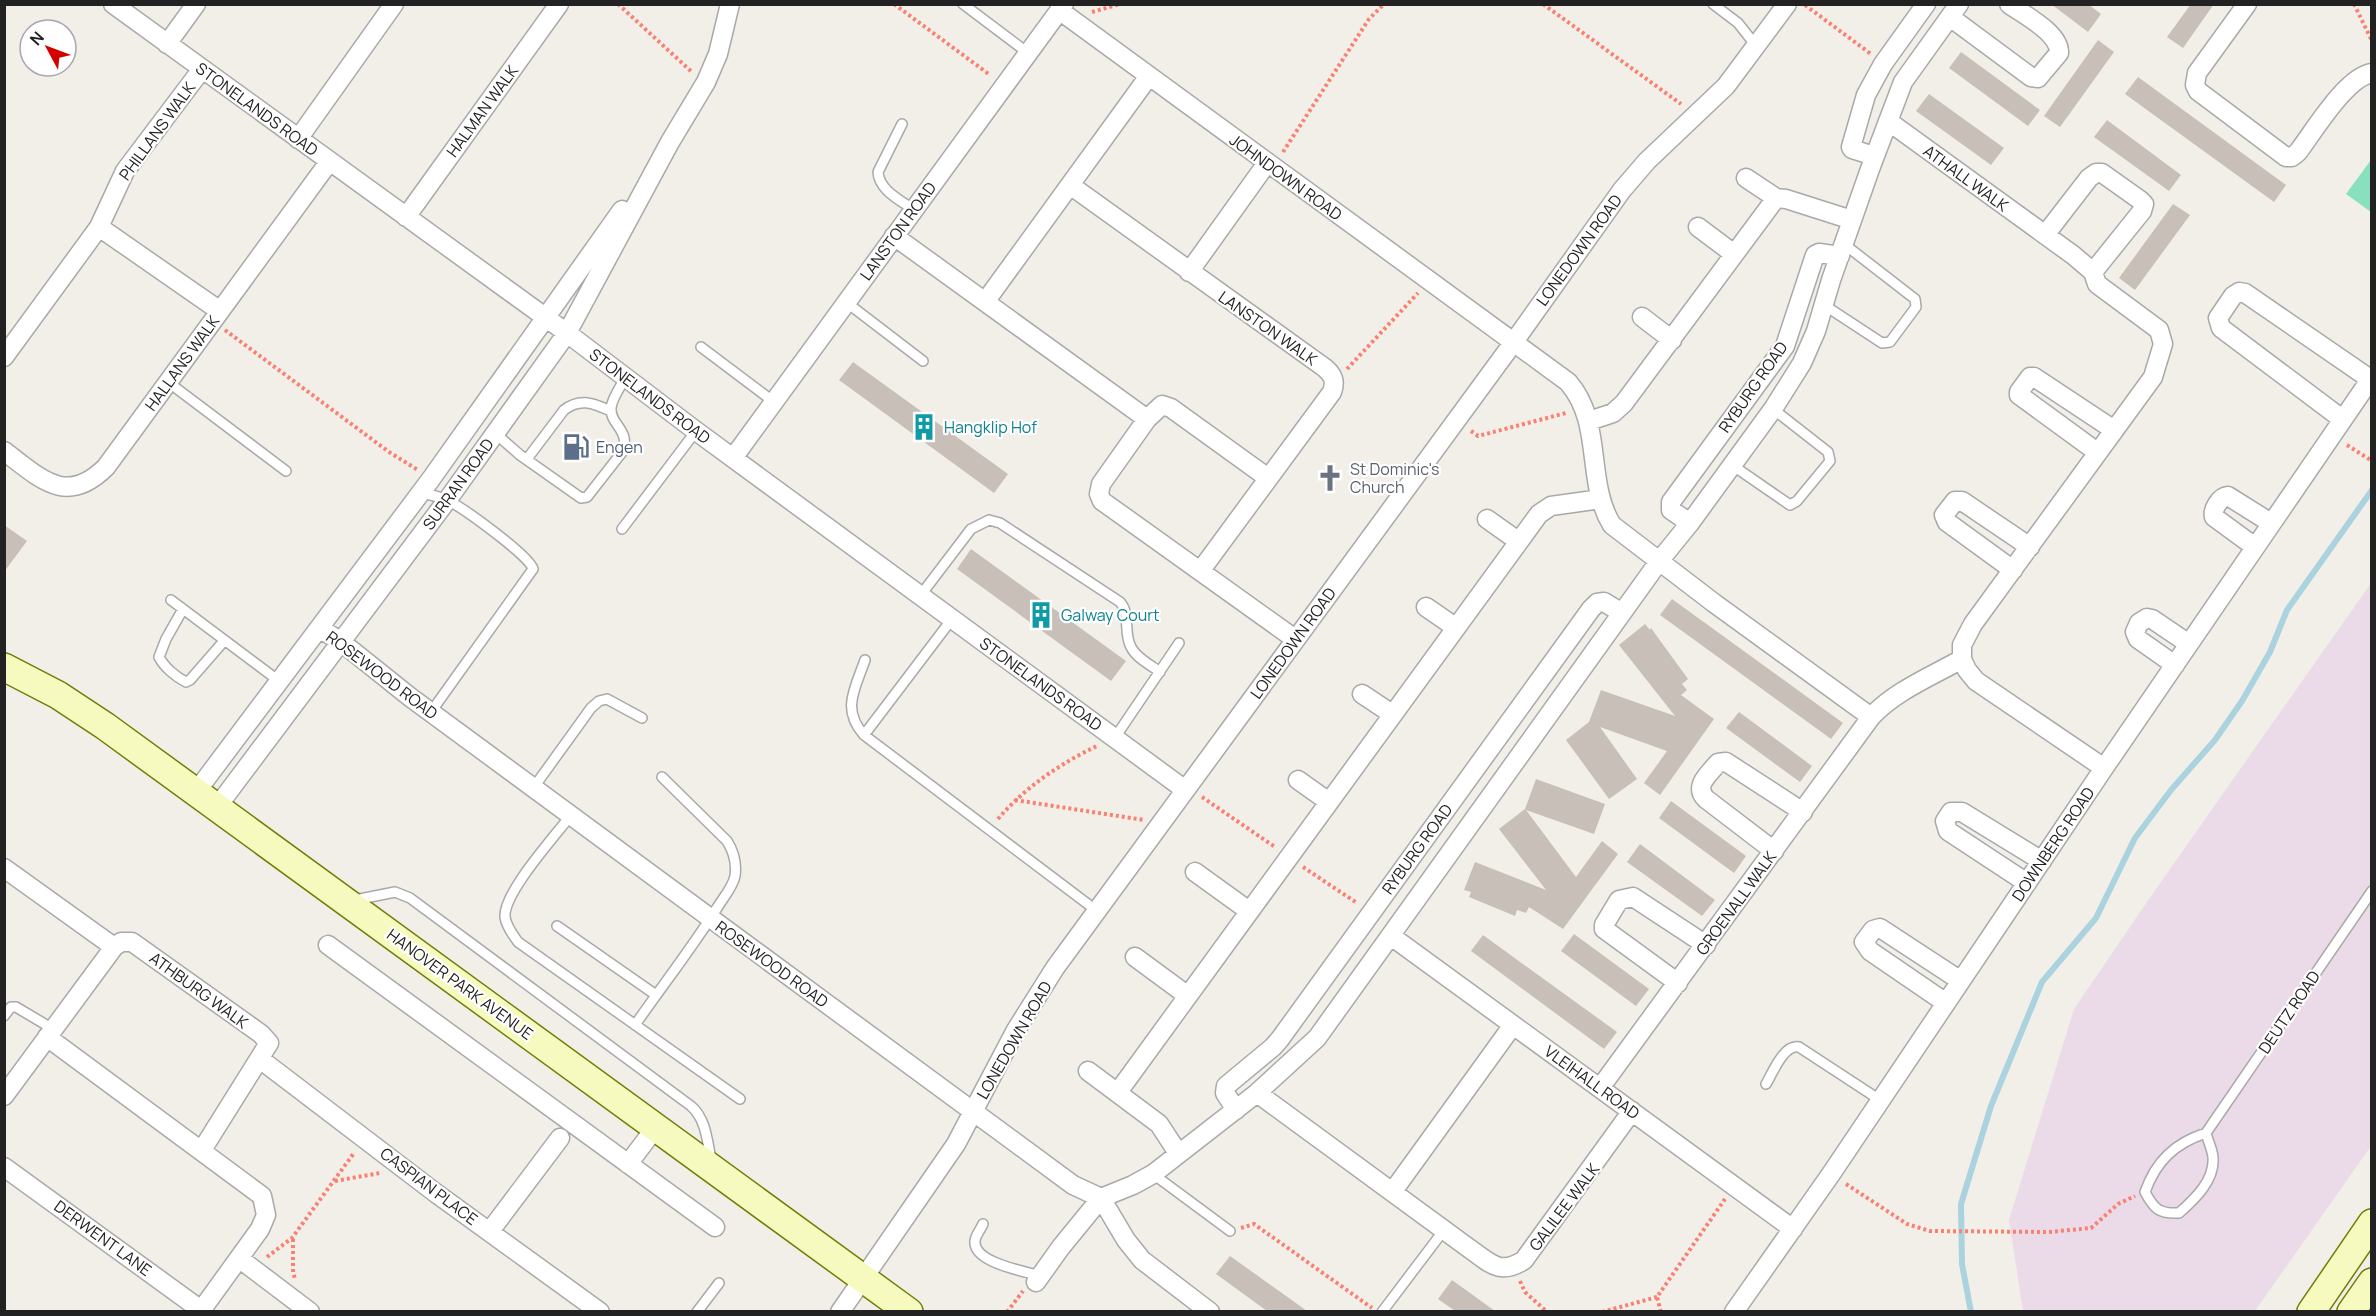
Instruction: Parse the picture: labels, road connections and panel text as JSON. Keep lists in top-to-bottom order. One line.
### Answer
{"streets":{"street":["STONELANDS ROAD","HALMAN WALK","PHILLANS WALK","JOHNDOWN ROAD","ATHALL WALK","LANSTON ROAD","LONEDOWN ROAD","LANSTON WALK","HALLANS WALK","RYBURG ROAD","SURRAN ROAD","ROSEWOOD ROAD","DOWNBERG ROAD","GROENALL WALK","HANOVER PARK AVENUE","ATHBURG WALK","VLEIHALL ROAD","CASPIAN PLACE","GALILEE WALK","DERWENT LANE"],"lane":["DEUTZ ROAD"]},"crossings":[["STONELANDS ROAD","HALMAN WALK"],["STONELANDS ROAD","PHILLANS WALK"],["STONELANDS ROAD","LANSTON ROAD"],["STONELANDS ROAD","LONEDOWN ROAD"],["STONELANDS ROAD","HALLANS WALK"],["STONELANDS ROAD","SURRAN ROAD"],["JOHNDOWN ROAD","LANSTON ROAD"],["JOHNDOWN ROAD","LONEDOWN ROAD"],["ATHALL WALK","RYBURG ROAD"],["ATHALL WALK","GROENALL WALK"],["LONEDOWN ROAD","ROSEWOOD ROAD"],["LONEDOWN ROAD","HANOVER PARK AVENUE"],["RYBURG ROAD","ROSEWOOD ROAD"],["RYBURG ROAD","VLEIHALL ROAD"],["SURRAN ROAD","ROSEWOOD ROAD"],["SURRAN ROAD","HANOVER PARK AVENUE"],["DOWNBERG ROAD","VLEIHALL ROAD"],["GROENALL WALK","VLEIHALL ROAD"],["ATHBURG WALK","CASPIAN PLACE"],["VLEIHALL ROAD","GALILEE WALK"]],"places":{"building":["Hangklip Hof","Galway Court"],"fuel station":["Engen"],"church":["St Dominic's Church"]},"north":"top left"}
